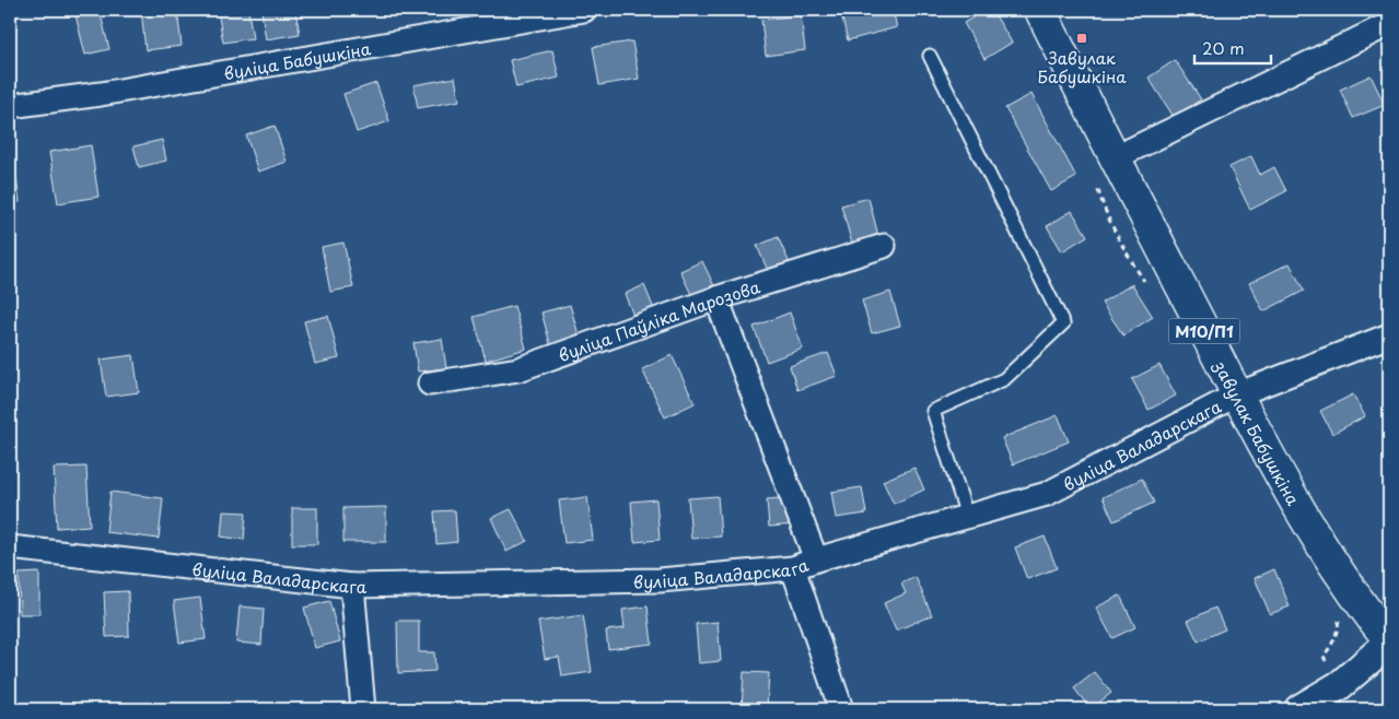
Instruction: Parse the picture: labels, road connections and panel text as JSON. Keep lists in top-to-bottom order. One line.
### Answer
{"streets":{"main road":["М10/П1","завулак Бабушкіна"],"street":["вуліца Бабушкіна","вуліца Паўліка Марозова","вуліца Валадарскага"]},"crossings":[["завулак Бабушкіна","вуліца Валадарскага"]],"places":{"transit":["Завулак Бабушкіна"]},"scale_bar":"20 m"}
